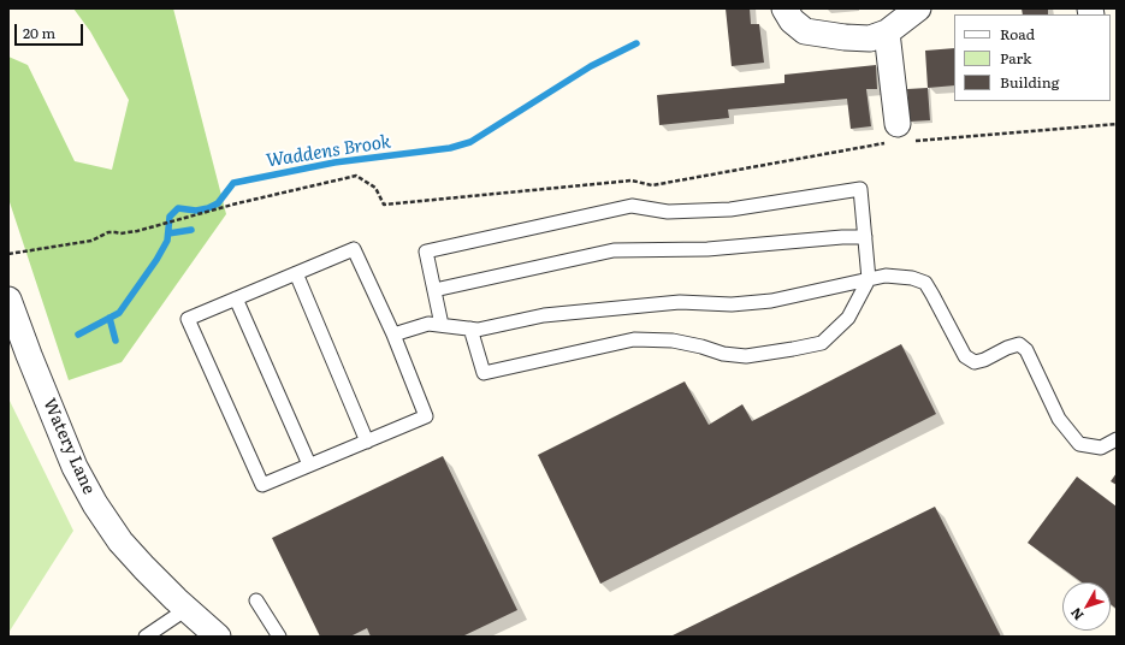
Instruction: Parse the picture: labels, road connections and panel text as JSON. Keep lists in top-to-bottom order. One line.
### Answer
{"streets":{"street":["Watery Lane"]},"water":["Waddens Brook"],"legend":["Road","Park","Building"],"scale_bar":"20 m","north":"bottom left"}
